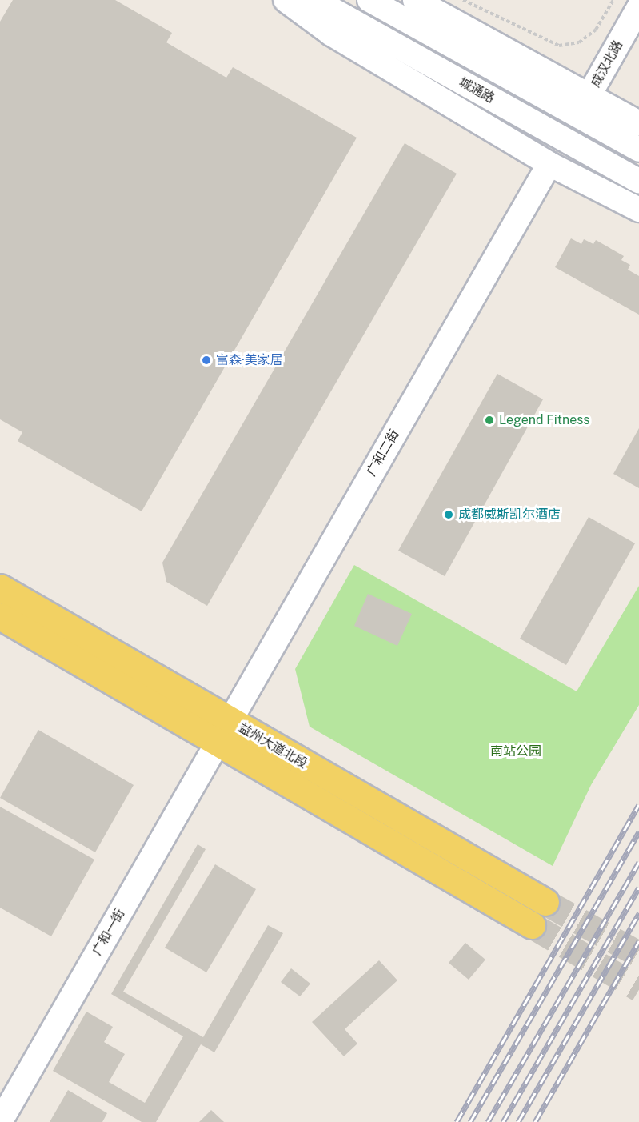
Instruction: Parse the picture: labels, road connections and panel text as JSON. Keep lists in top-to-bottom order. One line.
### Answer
{"streets":{"main road":["益州大道北段"],"street":["成汉北路","城通路","广和二街","广和一街"]},"crossings":[["广和二街","益州大道北段"],["广和二街","广和一街"],["益州大道北段","广和一街"]],"parks":["南站公园"],"places":["富森·美家居","Legend Fitness","成都威斯凯尔酒店"]}
